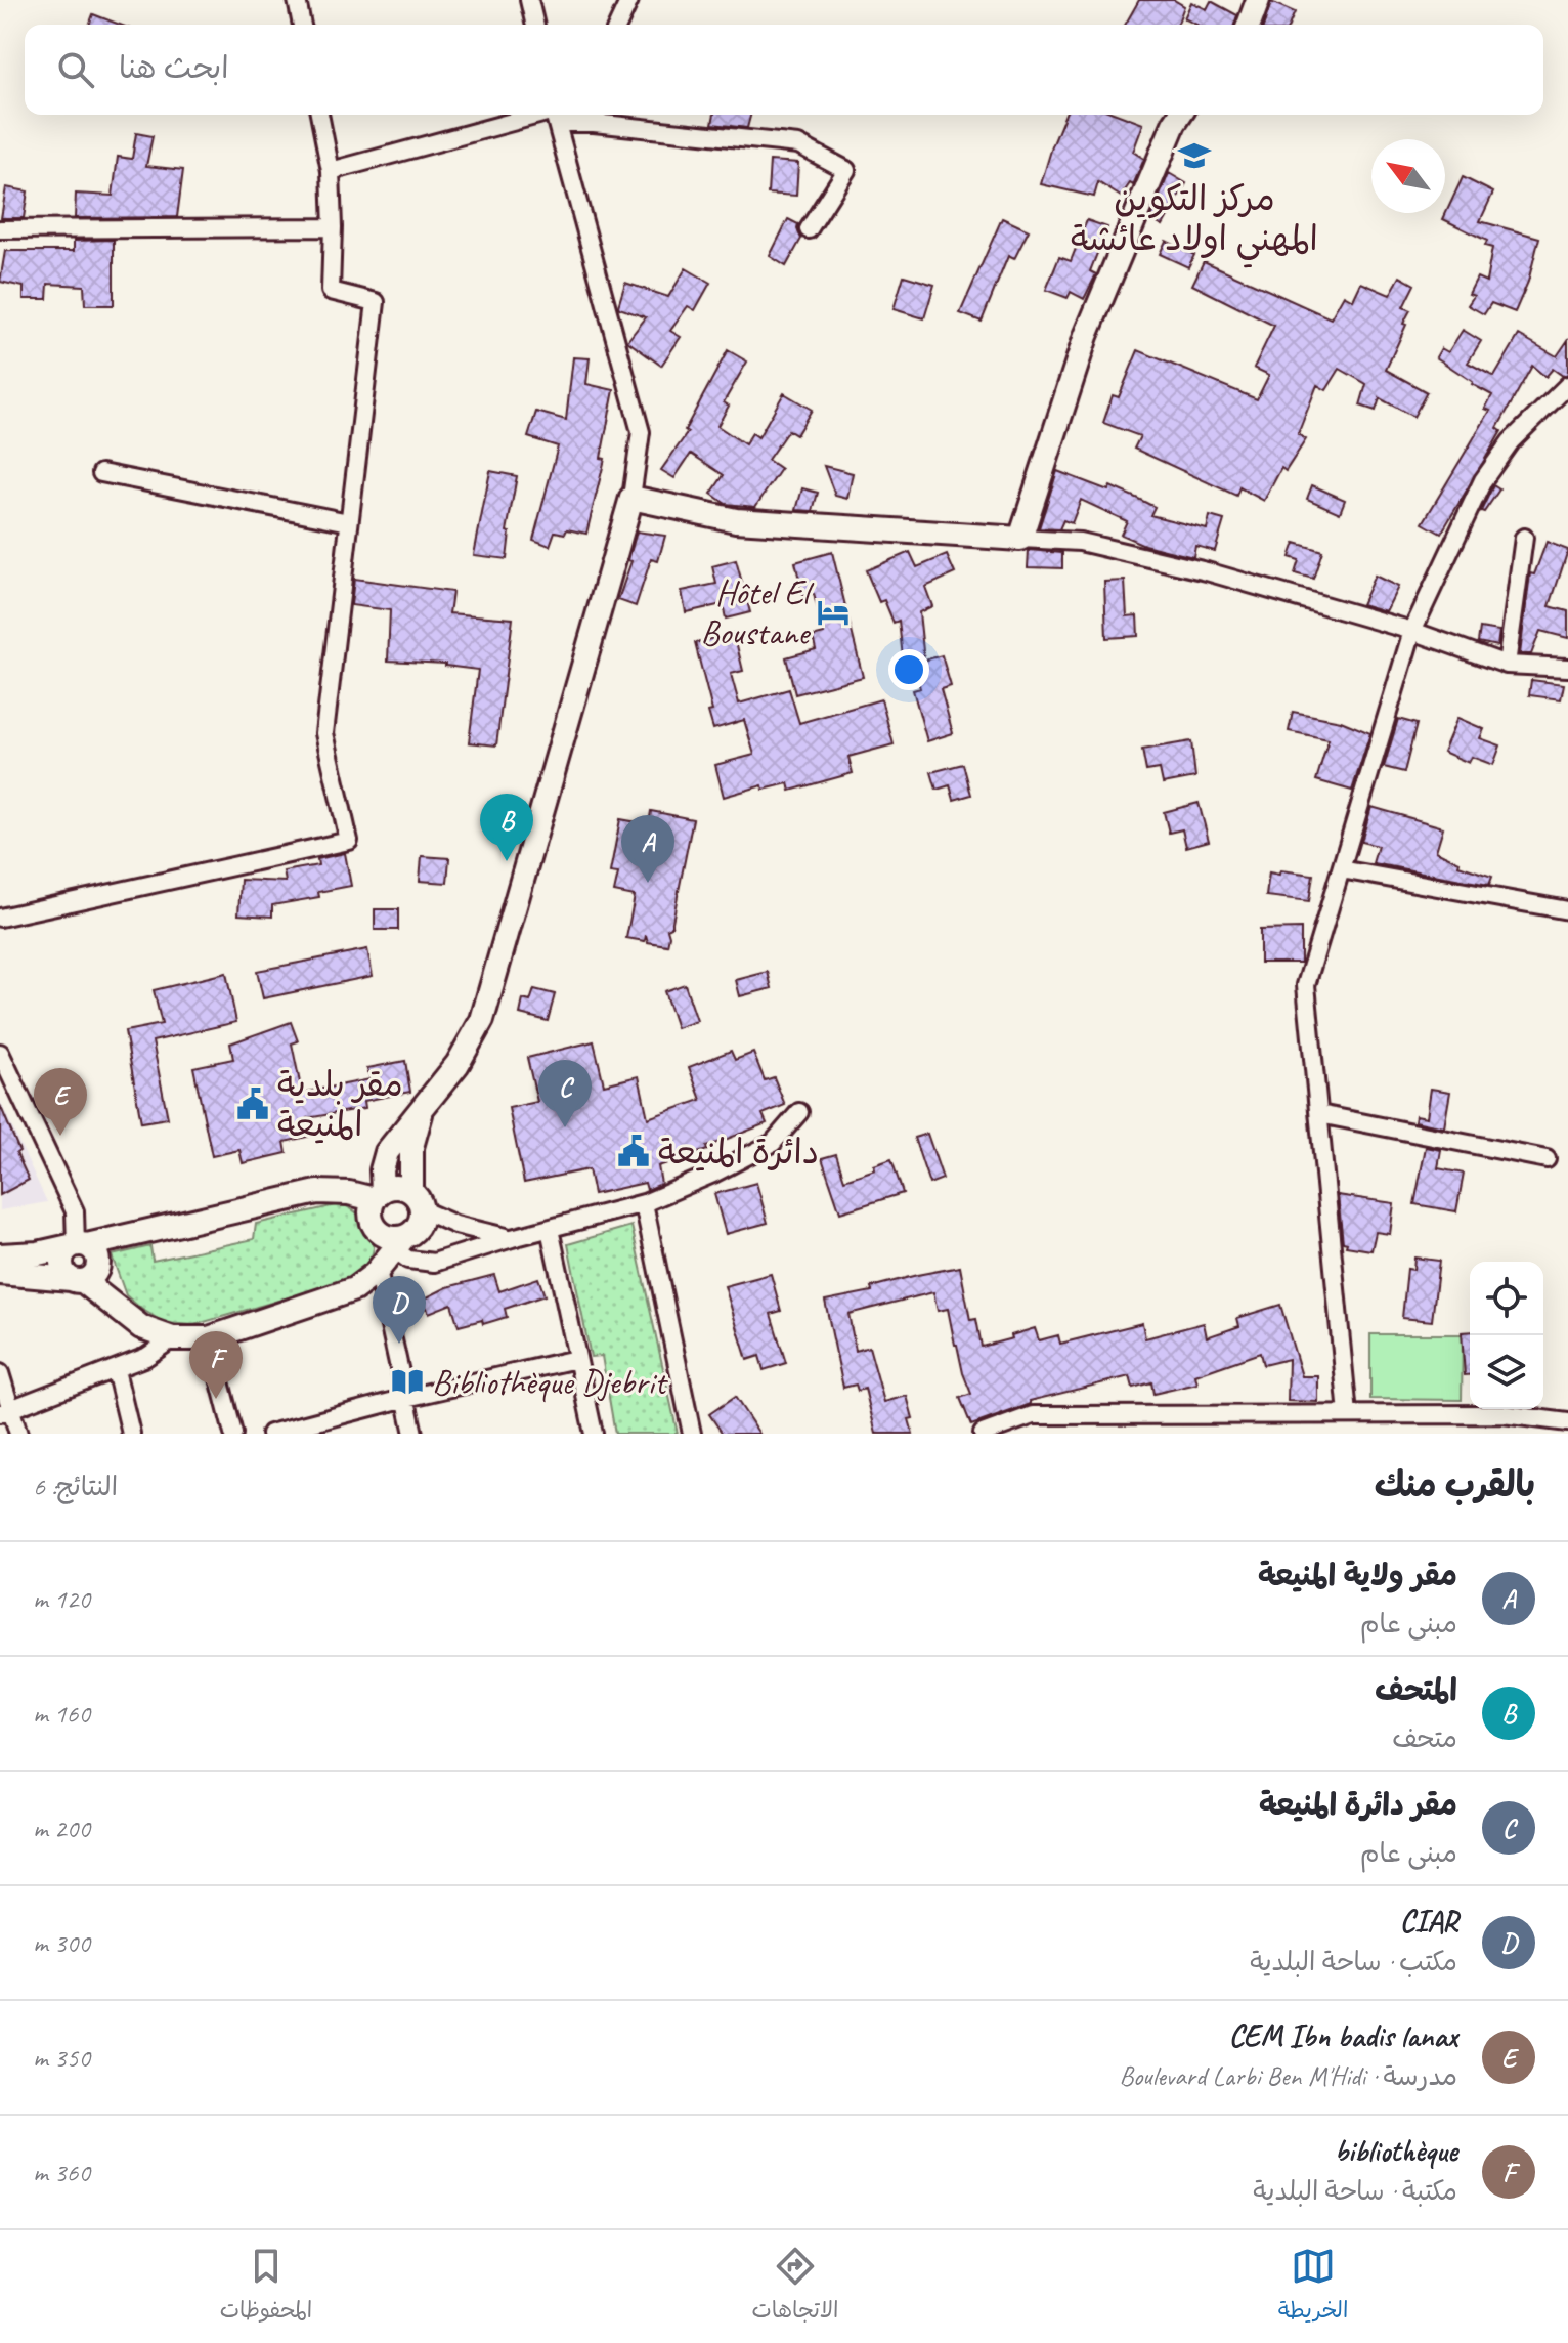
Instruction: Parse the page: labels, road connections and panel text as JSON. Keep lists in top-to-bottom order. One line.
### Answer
{"places":{"school or university":["مركز التكوين المهني اولاد عائشة"],"hotel":["Hôtel El Boustane"],"public building":["مقر بلدية المنيعة","دائرة المنيعة"],"library":["Bibliothèque Djebrit"]},"north":"top left","page":{"search":"ابحث هنا","pins":["B","A","C","E","D","F"],"heading":["بالقرب منك","النتائج: 6"],"list":[{"mark":"A","name":"مقر ولاية المنيعة","note":"مبنى عام","value":"120 m"},{"mark":"B","name":"المتحف","note":"متحف","value":"160 m"},{"mark":"C","name":"مقر دائرة المنيعة","note":"مبنى عام","value":"200 m"},{"mark":"D","name":"CIAR","note":"مكتب · ساحة البلدية","value":"300 m"},{"mark":"E","name":"CEM Ibn badis lanax","note":"مدرسة · Boulevard Larbi Ben M'Hidi","value":"350 m"},{"mark":"F","name":"bibliothèque","note":"مكتبة · ساحة البلدية","value":"360 m"}],"nav":["الخريطة","الاتجاهات","المحفوظات"]}}
